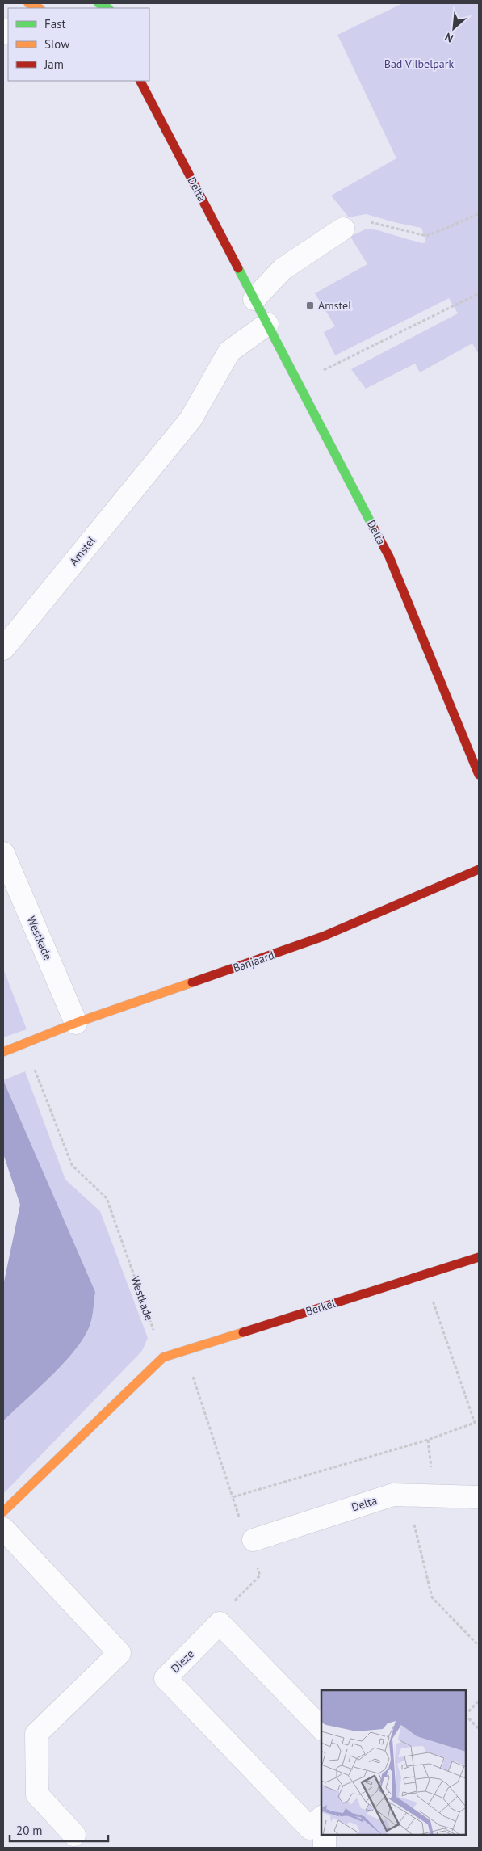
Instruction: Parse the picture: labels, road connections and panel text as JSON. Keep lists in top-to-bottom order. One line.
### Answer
{"streets":{"street":["Delta","Amstel","Westkade","Banjaard","Berkel","Dieze"]},"crossings":[["Delta","Amstel"],["Westkade","Banjaard"],["Westkade","Berkel"]],"parks":["Bad Vilbelpark"],"places":{"transit":["Amstel"]},"legend":["Fast","Slow","Jam"],"scale_bar":"20 m","north":"bottom left"}
